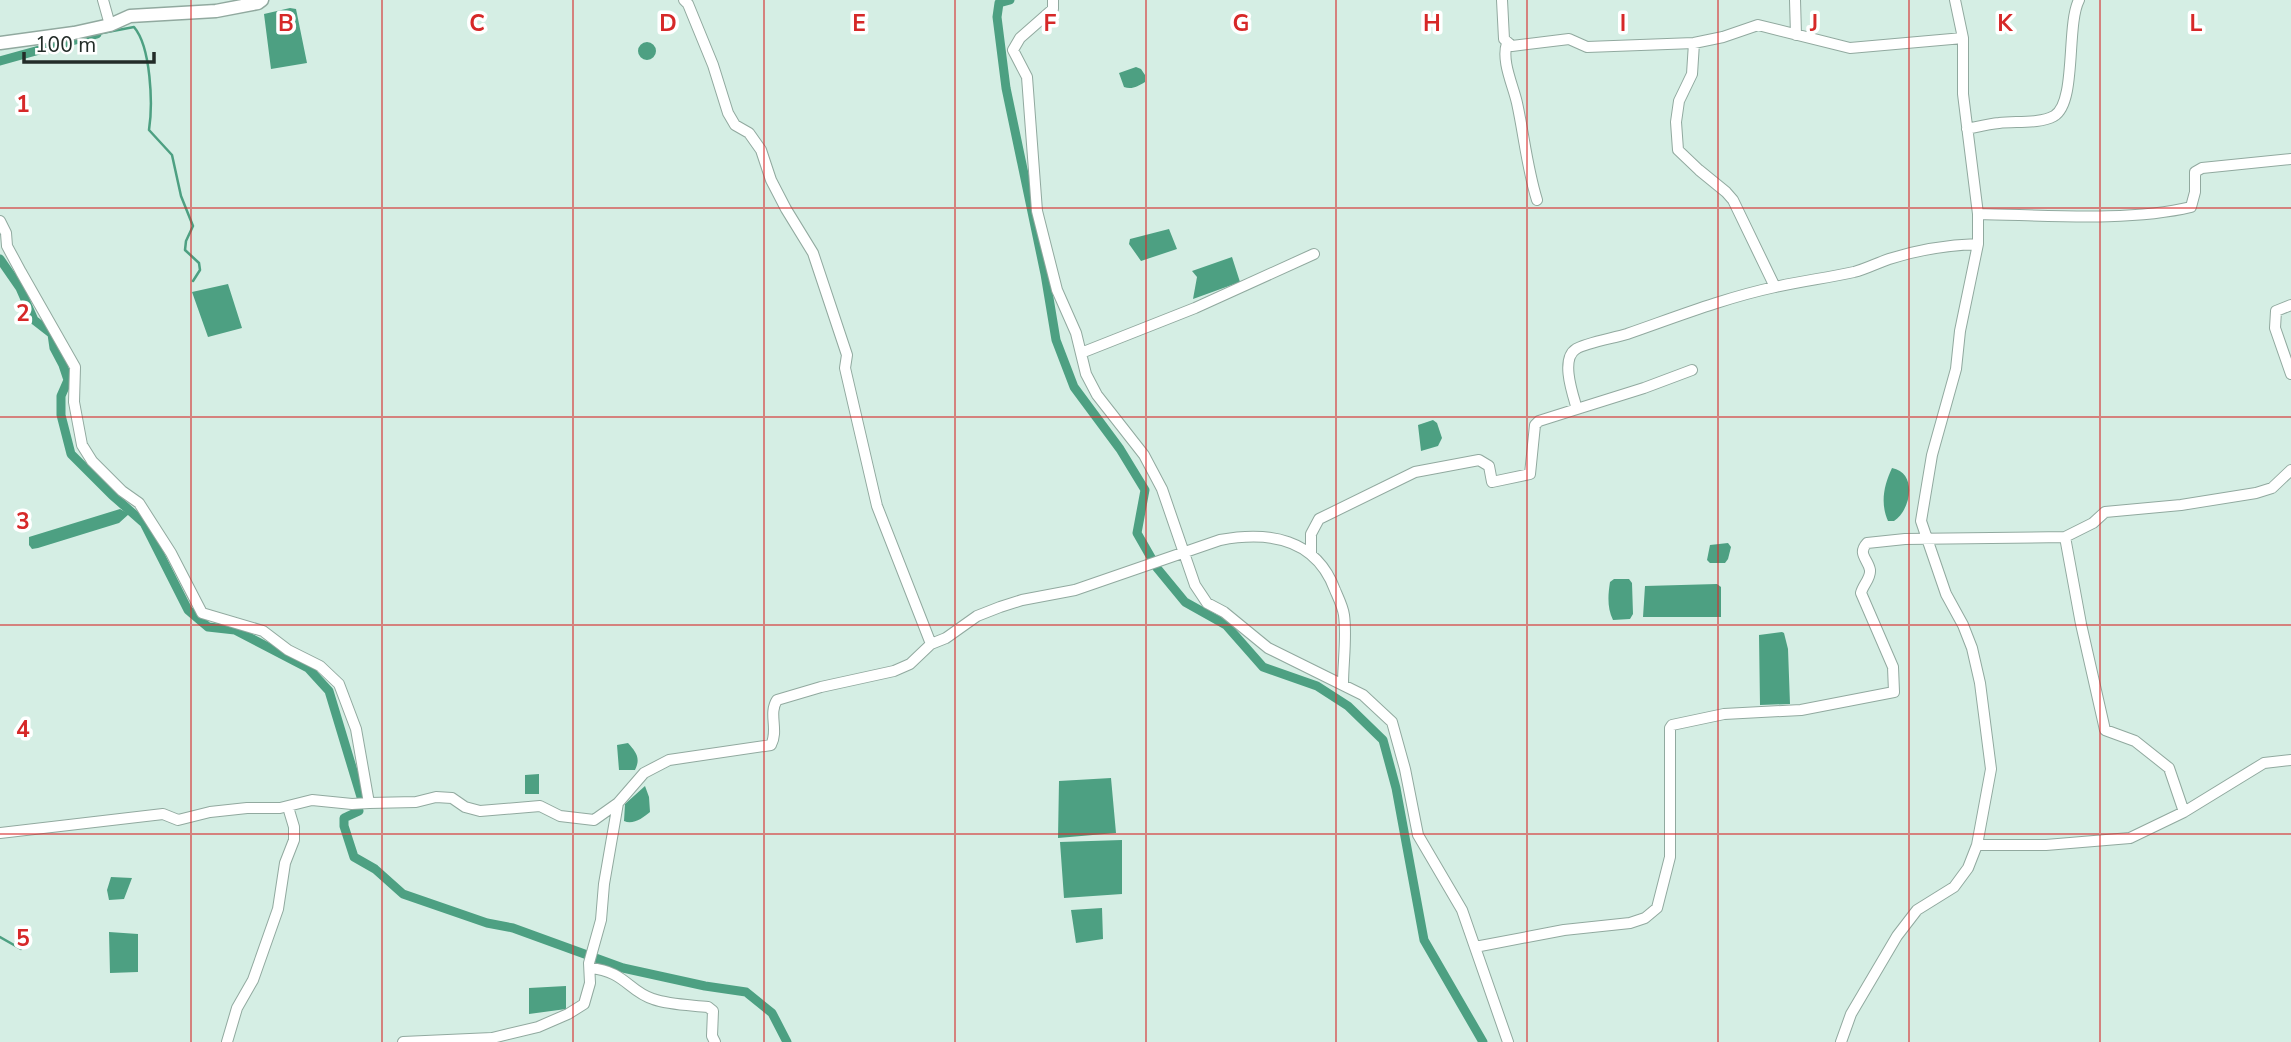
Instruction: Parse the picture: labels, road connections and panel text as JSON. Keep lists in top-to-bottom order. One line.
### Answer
{"scale_bar":"100 m","grid":{"columns":["B","C","D","E","F","G","H","I","J","K","L"],"rows":["1","2","3","4","5"]}}
